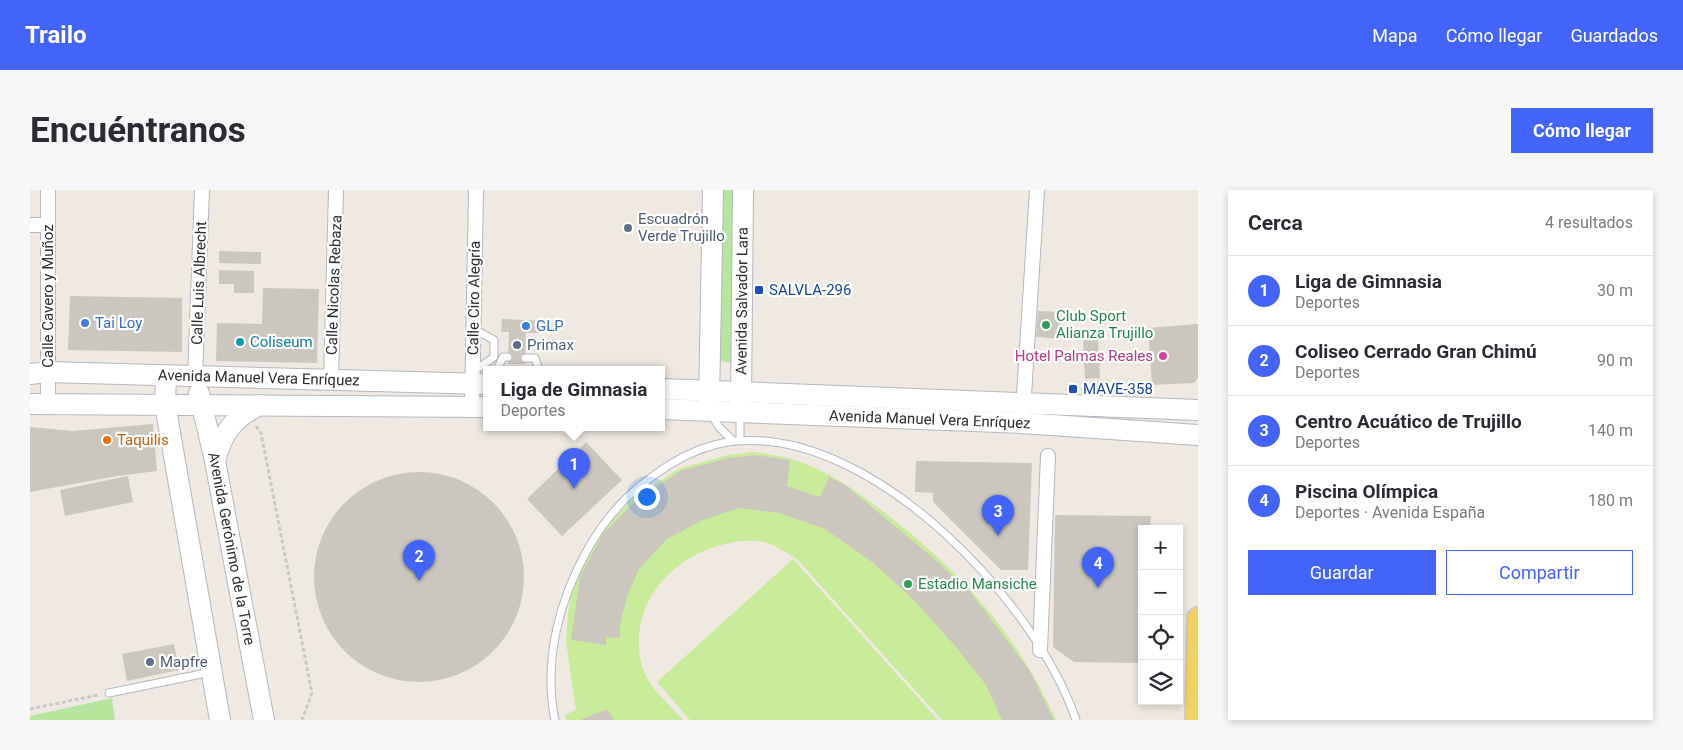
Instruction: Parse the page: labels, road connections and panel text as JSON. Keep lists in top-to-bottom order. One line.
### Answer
{"streets":{"main road":["Avenida Salvador Lara","Avenida Manuel Vera Enríquez","Avenida Gerónimo de la Torre"],"street":["Calle Luis Albrecht","Calle Nicolas Rebaza","Calle Cavero y Muñoz","Calle Ciro Alegría"]},"crossings":[["Calle Luis Albrecht","Avenida Manuel Vera Enríquez"],["Calle Luis Albrecht","Avenida Gerónimo de la Torre"],["Calle Nicolas Rebaza","Avenida Manuel Vera Enríquez"],["Calle Cavero y Muñoz","Avenida Manuel Vera Enríquez"],["Calle Ciro Alegría","Avenida Manuel Vera Enríquez"],["Avenida Salvador Lara","Avenida Manuel Vera Enríquez"],["Avenida Manuel Vera Enríquez","Avenida Gerónimo de la Torre"]],"places":{"other":["Escuadrón Verde Trujillo","Tai Loy","Club Sport Alianza Trujillo","GLP","Coliseum","Primax","Hotel Palmas Reales","Taquilis","Estadio Mansiche","Mapfre"],"transit":["SALVLA-296","MAVE-358"]},"page":{"header":"Trailo","nav":["Mapa","Cómo llegar","Guardados"],"buttons":["Cómo llegar",["Guardar","Compartir"]],"title":"Encuéntranos","heading":["Cerca","4 resultados"],"list":[{"mark":"1","name":"Liga de Gimnasia","note":"Deportes","value":"30 m"},{"mark":"2","name":"Coliseo Cerrado Gran Chimú","note":"Deportes","value":"90 m"},{"mark":"3","name":"Centro Acuático de Trujillo","note":"Deportes","value":"140 m"},{"mark":"4","name":"Piscina Olímpica","note":"Deportes · Avenida España","value":"180 m"}],"popup":["Liga de Gimnasia","Deportes"],"pins":["1","3","2","4"],"map_buttons":["+","−"]}}
